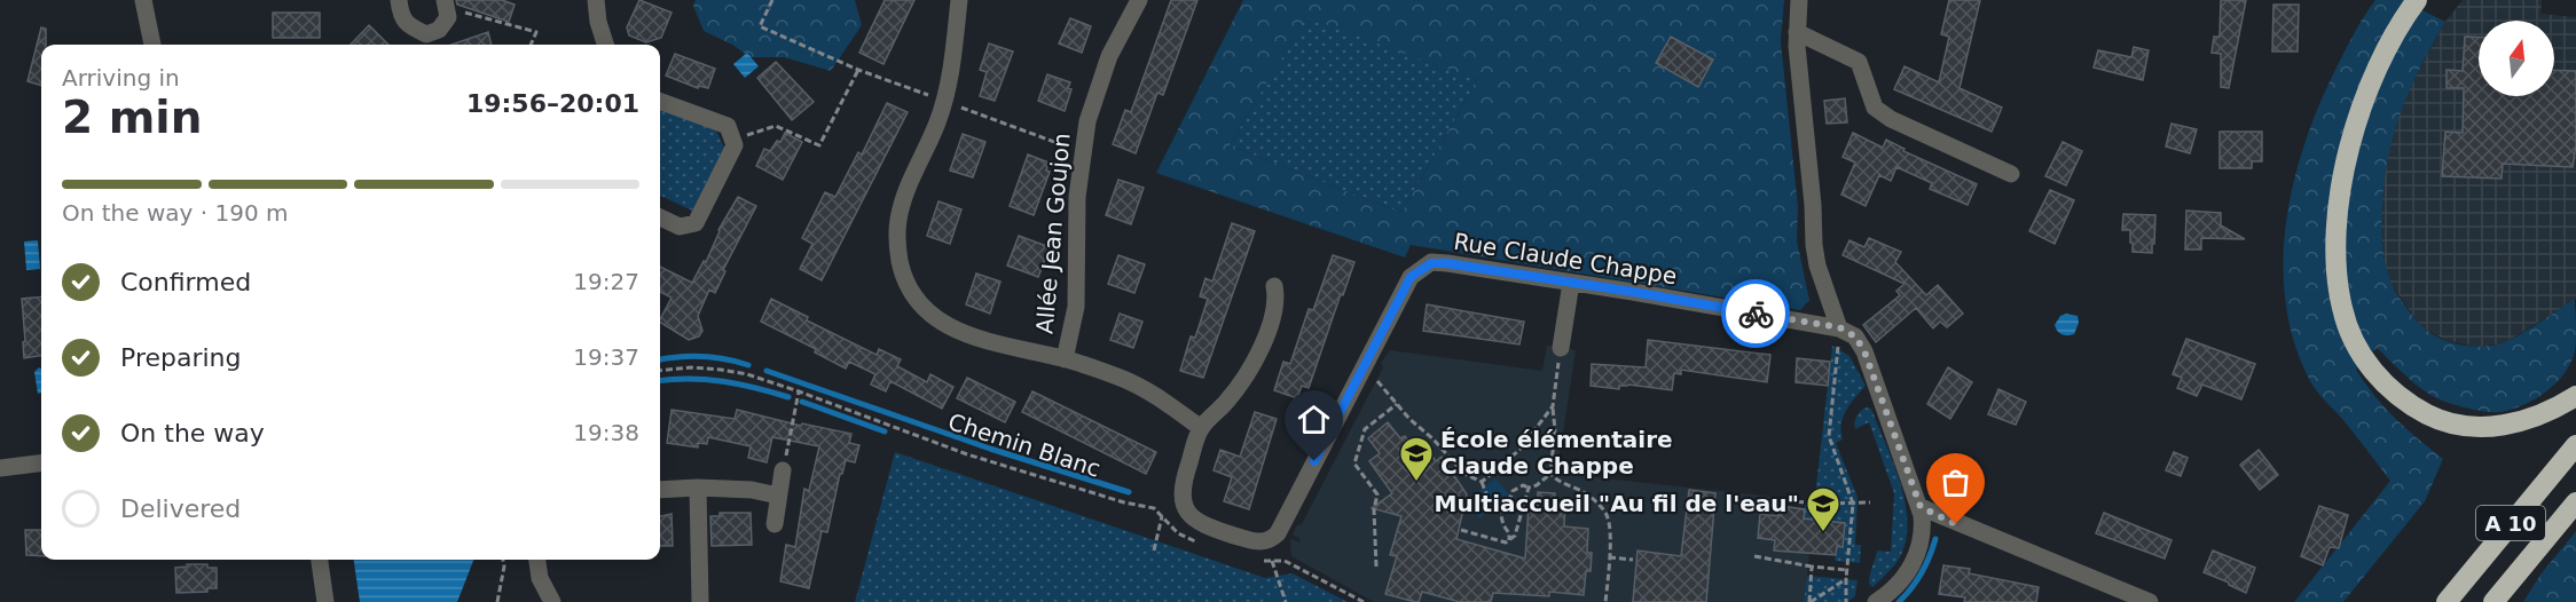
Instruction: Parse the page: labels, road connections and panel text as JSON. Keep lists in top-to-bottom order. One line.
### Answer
{"streets":{"highway":["A 10"],"street":["Allée Jean Goujon","Rue Claude Chappe"],"path":["Chemin Blanc"]},"places":{"school or university":["École élémentaire Claude Chappe","Multiaccueil \"Au fil de l'eau\""]},"north":"top","page":{"heading":["2 min","Arriving in","19:56–20:01"],"bar":"On the way · 190 m","list":[["Confirmed","19:27"],["Preparing","19:37"],["On the way","19:38"],"Delivered"]}}
